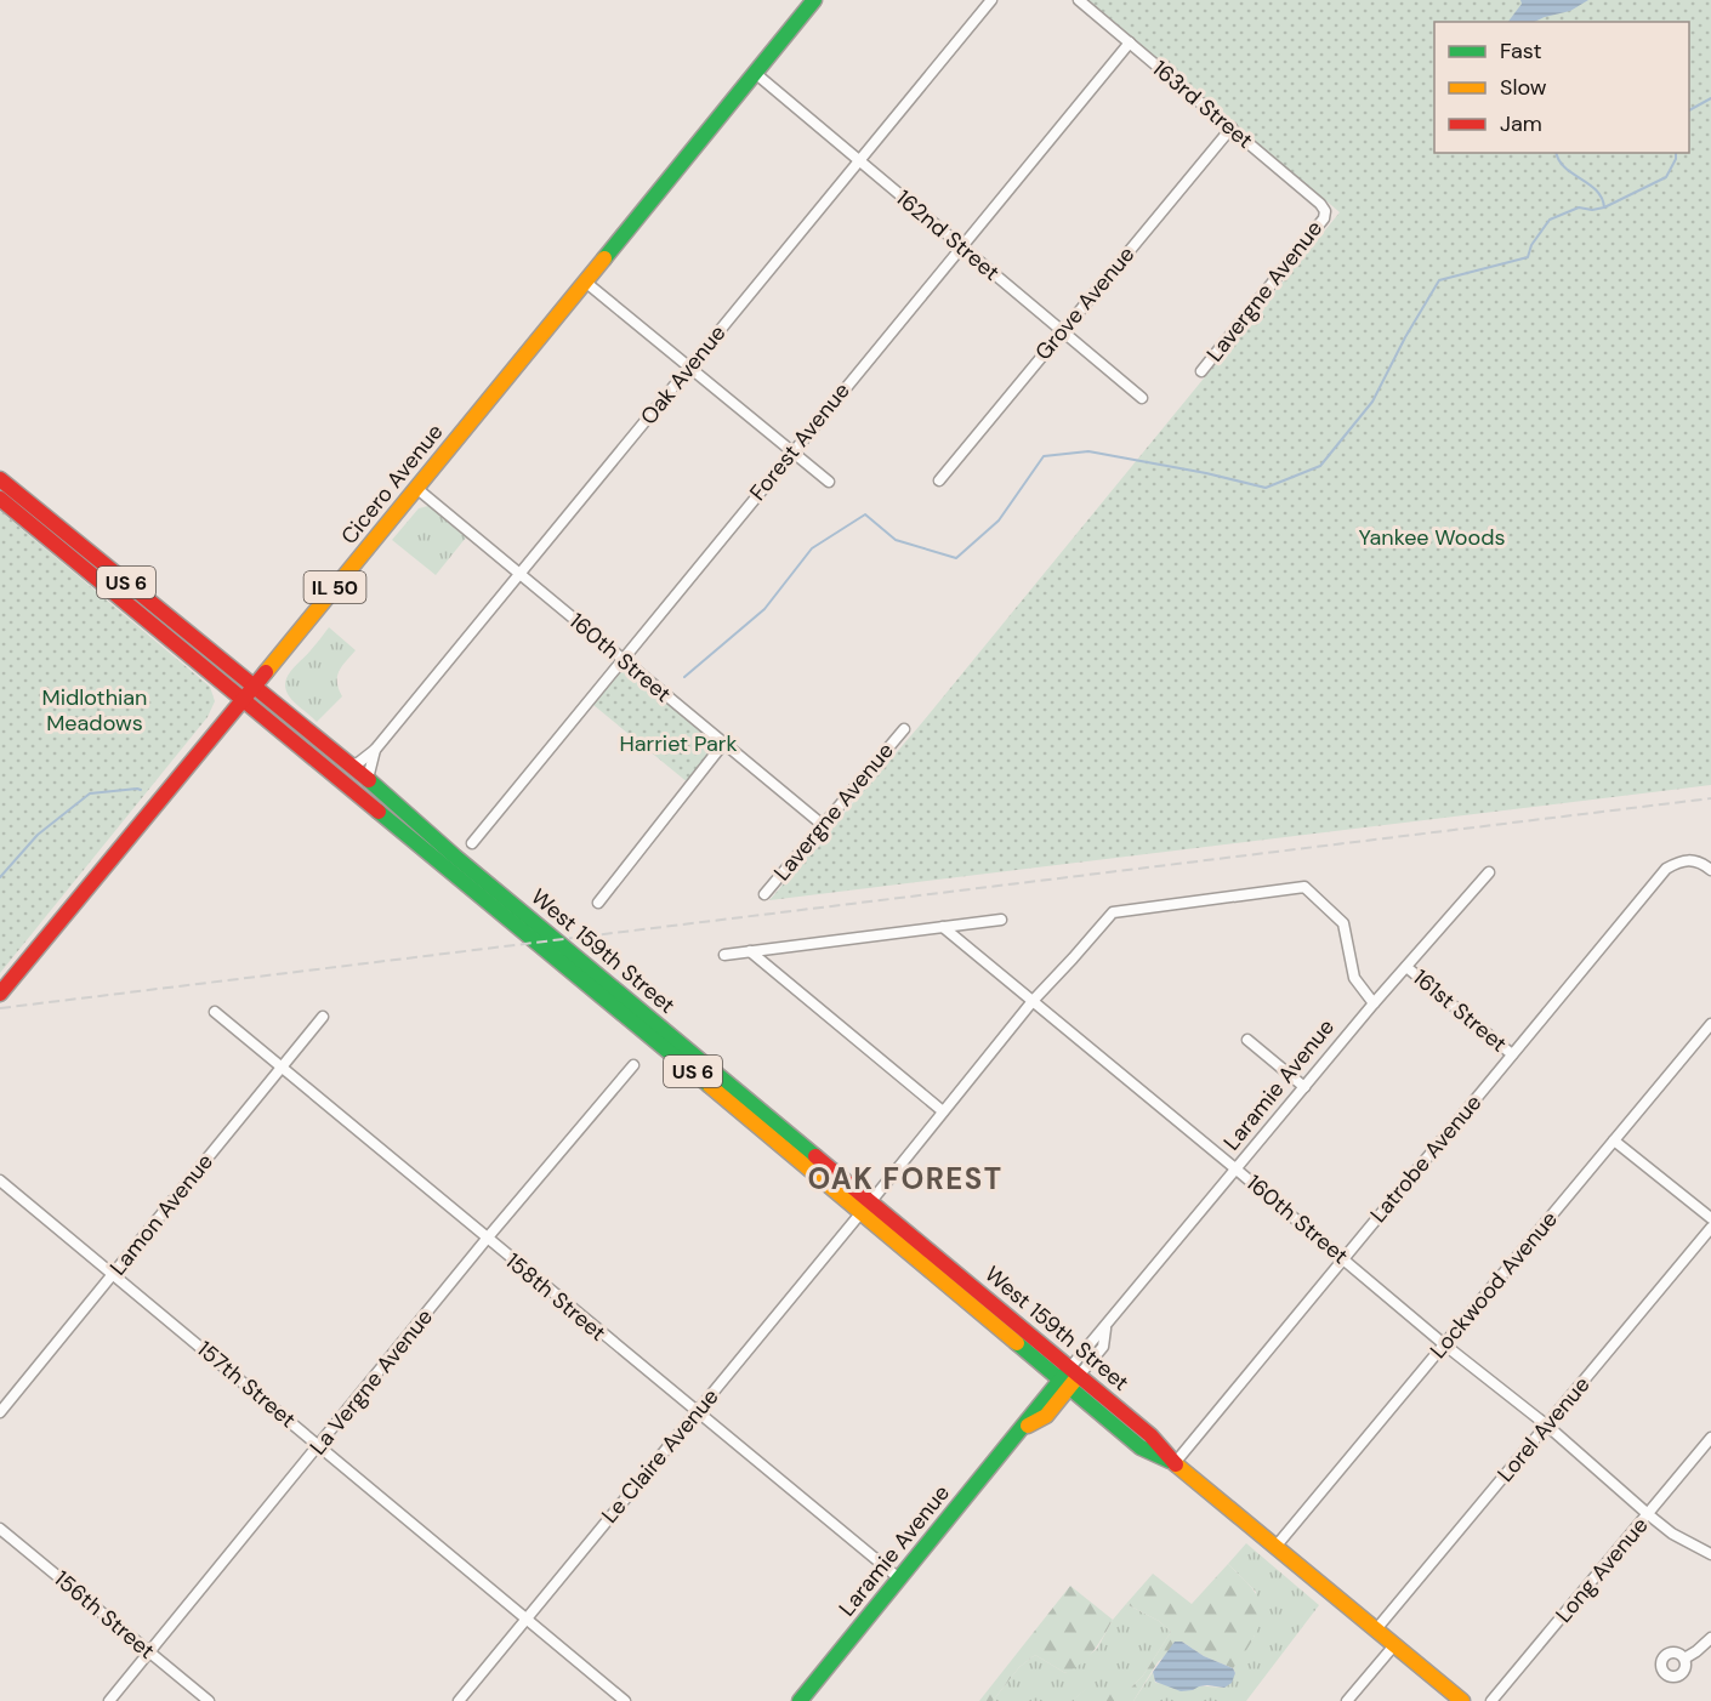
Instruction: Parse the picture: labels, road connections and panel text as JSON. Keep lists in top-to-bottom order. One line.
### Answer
{"streets":{"main road":["Cicero Avenue","US 6","IL 50","West 159th Street","Laramie Avenue"],"street":["163rd Street","162nd Street","Lavergne Avenue","Grove Avenue","Oak Avenue","Forest Avenue","160th Street","161st Street","Latrobe Avenue","Lamon Avenue","Lockwood Avenue","158th Street","La Vergne Avenue","157th Street","Lorel Avenue","Le Claire Avenue","Long Avenue","156th Street"]},"crossings":[["163rd Street","Lavergne Avenue"],["163rd Street","Grove Avenue"],["163rd Street","Forest Avenue"],["162nd Street","Grove Avenue"],["162nd Street","Oak Avenue"],["162nd Street","Forest Avenue"],["162nd Street","Cicero Avenue"],["Lavergne Avenue","160th Street"],["Oak Avenue","160th Street"],["Oak Avenue","West 159th Street"],["Forest Avenue","160th Street"],["Cicero Avenue","160th Street"],["Cicero Avenue","West 159th Street"],["160th Street","Laramie Avenue"],["160th Street","Latrobe Avenue"],["160th Street","Lockwood Avenue"],["160th Street","Lorel Avenue"],["160th Street","Le Claire Avenue"],["160th Street","Long Avenue"],["West 159th Street","Laramie Avenue"],["West 159th Street","Latrobe Avenue"],["West 159th Street","Lockwood Avenue"],["West 159th Street","Lorel Avenue"],["West 159th Street","Le Claire Avenue"],["161st Street","Laramie Avenue"],["161st Street","Latrobe Avenue"],["Laramie Avenue","158th Street"],["Laramie Avenue","Le Claire Avenue"],["Lamon Avenue","158th Street"],["Lamon Avenue","157th Street"],["158th Street","La Vergne Avenue"],["158th Street","Le Claire Avenue"],["La Vergne Avenue","157th Street"],["La Vergne Avenue","156th Street"],["157th Street","Le Claire Avenue"]],"districts":["OAK FOREST"],"parks":["Yankee Woods","Midlothian Meadows","Harriet Park"],"legend":["Fast","Slow","Jam"]}
